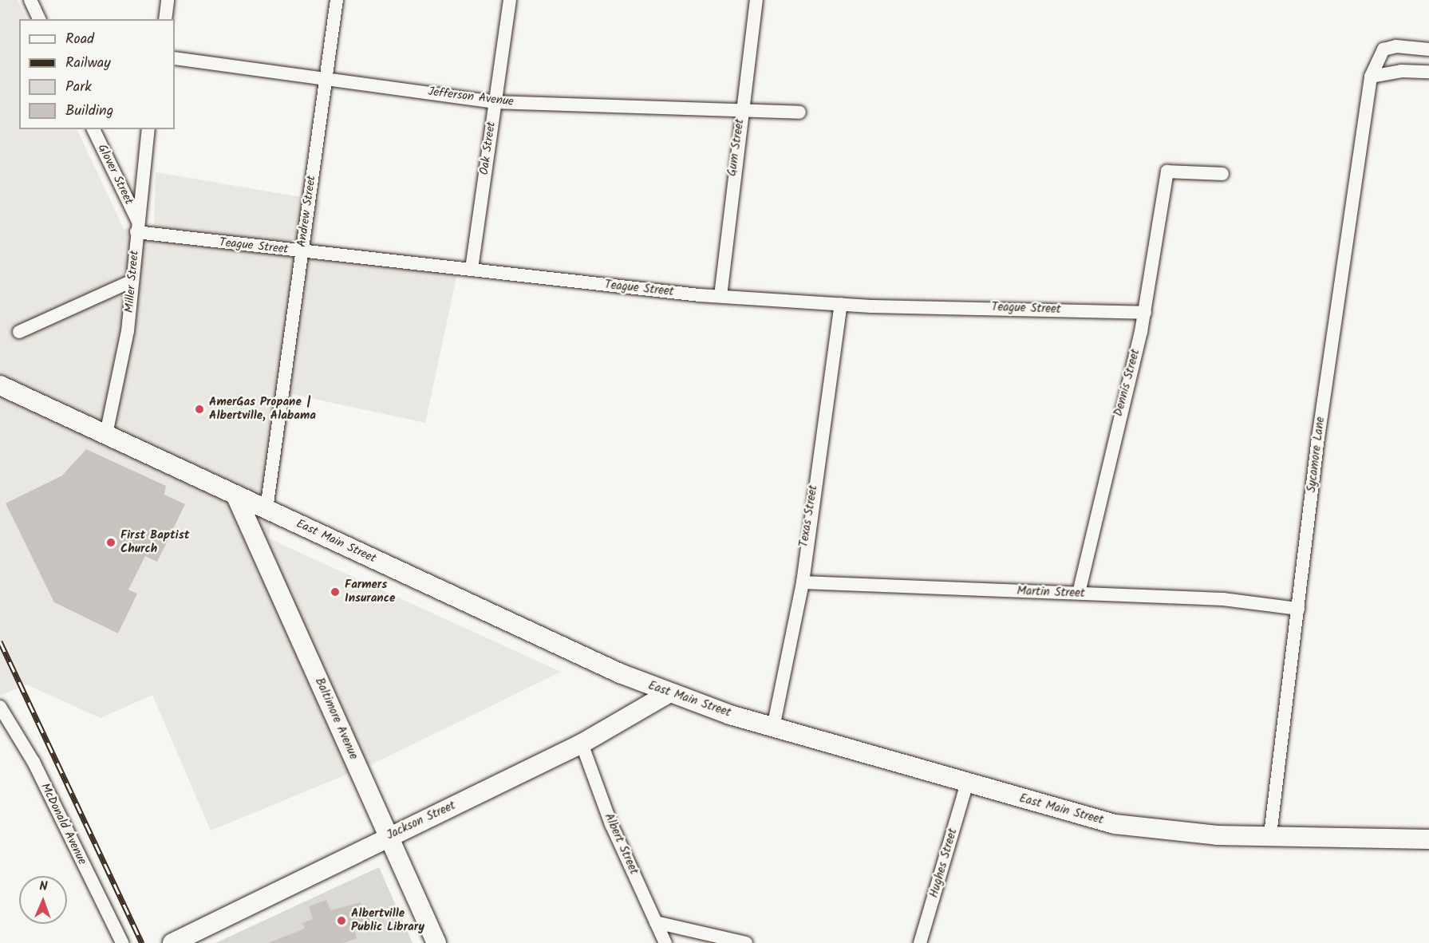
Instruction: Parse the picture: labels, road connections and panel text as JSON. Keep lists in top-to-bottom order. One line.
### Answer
{"streets":{"main road":["East Main Street","Baltimore Avenue","Jackson Street"],"street":["Jefferson Avenue","Gum Street","Oak Street","Glover Street","Andrew Street","Teague Street","Miller Street","Dennis Street","Sycamore Lane","Texas Street","Martin Street","McDonald Avenue","Albert Street","Hughes Street"]},"crossings":[["Jefferson Avenue","Gum Street"],["Jefferson Avenue","Oak Street"],["Jefferson Avenue","Andrew Street"],["Gum Street","Teague Street"],["Oak Street","Teague Street"],["Glover Street","Teague Street"],["Glover Street","Miller Street"],["Andrew Street","Teague Street"],["Andrew Street","East Main Street"],["Teague Street","Miller Street"],["Teague Street","Dennis Street"],["Teague Street","Texas Street"],["Miller Street","East Main Street"],["Dennis Street","Martin Street"],["Sycamore Lane","East Main Street"],["Sycamore Lane","Martin Street"],["Texas Street","East Main Street"],["Texas Street","Martin Street"],["East Main Street","Baltimore Avenue"],["East Main Street","Jackson Street"],["East Main Street","Hughes Street"],["Baltimore Avenue","Jackson Street"],["Jackson Street","Albert Street"]],"places":["AmerGas Propane | Albertville, Alabama","First Baptist Church","Farmers Insurance","Albertville Public Library"],"legend":["Road","Railway","Park","Building"],"north":"top"}
